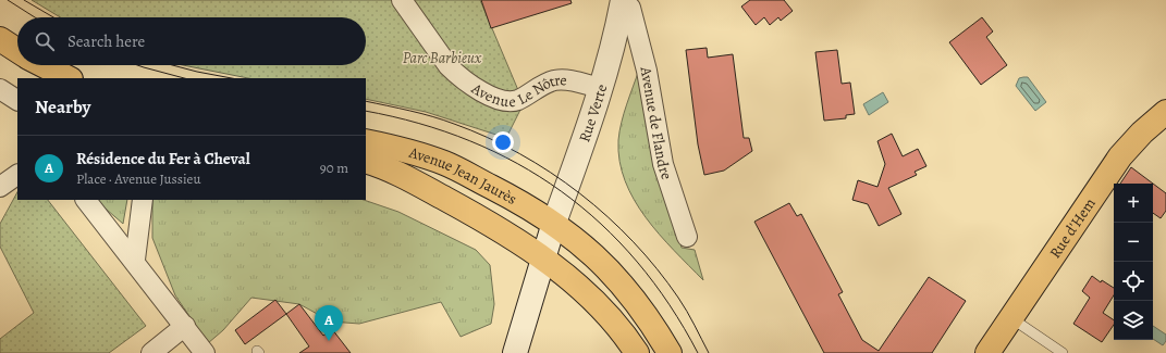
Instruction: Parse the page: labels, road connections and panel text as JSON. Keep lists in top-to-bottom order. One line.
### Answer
{"streets":{"main road":["Avenue Jean Jaurès","Rue d'Hem"],"street":["Avenue Le Nôtre","Rue Verte","Avenue de Flandre"]},"crossings":[["Avenue Le Nôtre","Rue Verte"],["Rue Verte","Avenue de Flandre"],["Rue Verte","Avenue Jean Jaurès"]],"parks":["Parc Barbieux"],"page":{"search":"Search here","heading":"Nearby","list":[{"mark":"A","name":"Résidence du Fer à Cheval","note":"Place · Avenue Jussieu","value":"90 m"}],"map_buttons":["+","−"],"pins":"A"}}
